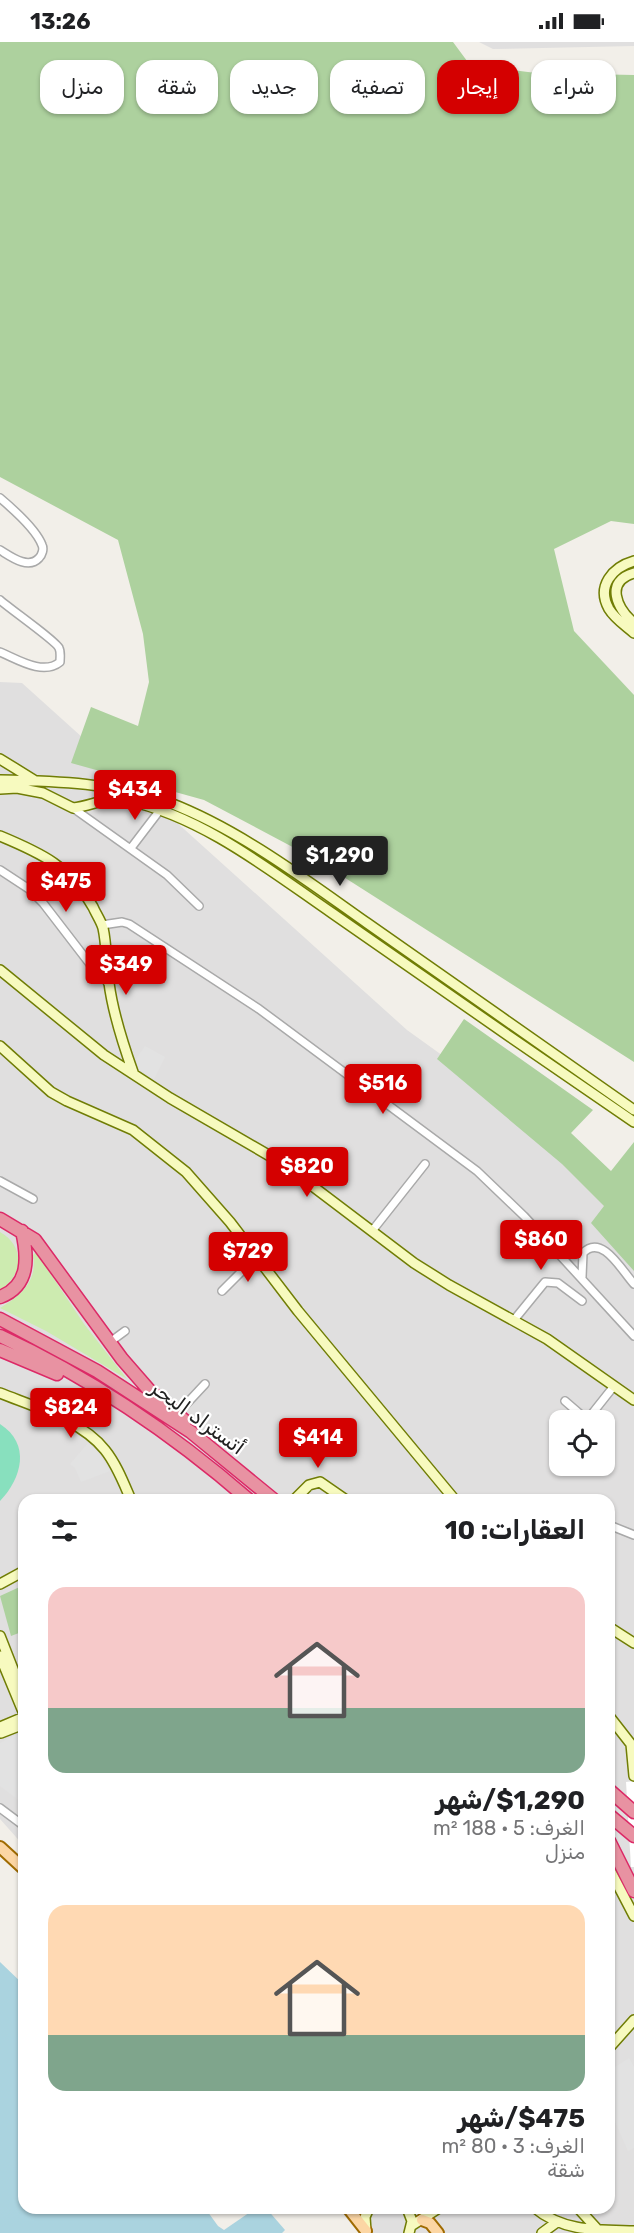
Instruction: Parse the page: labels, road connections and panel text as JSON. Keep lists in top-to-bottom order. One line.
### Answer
{"streets":{"highway":["أتستراد البحر"]},"page":{"status":"13:26","chip":["شراء","إيجار","تصفية","جديد","شقة","منزل"],"price":["$434","$1,290","$475","$349","$516","$820","$860","$729","$824","$414"],"heading":"العقارات: 10","list":[{"name":"$1,290/شهر","note":"الغرف: 5 · 188 m² · منزل"},{"name":"$475/شهر","note":"الغرف: 3 · 80 m² · شقة"}]}}
